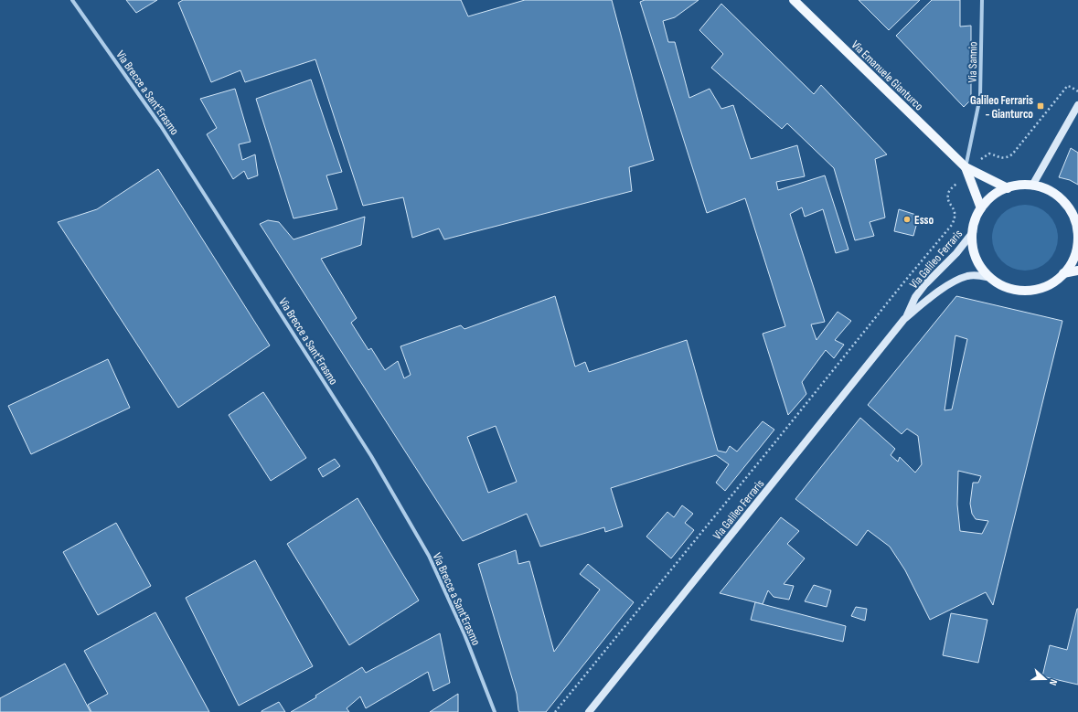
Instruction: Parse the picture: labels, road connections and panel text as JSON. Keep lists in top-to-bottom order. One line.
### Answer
{"streets":{"main road":["Via Emanuele Gianturco","Via Galileo Ferraris"],"street":["Via Sannio","Via Brecce a Sant'Erasmo"]},"crossings":[["Via Sannio","Via Emanuele Gianturco"],["Via Emanuele Gianturco","Via Galileo Ferraris"]],"places":{"transit":["Galileo Ferraris - Gianturco"],"other":["Esso"]},"north":"right"}
